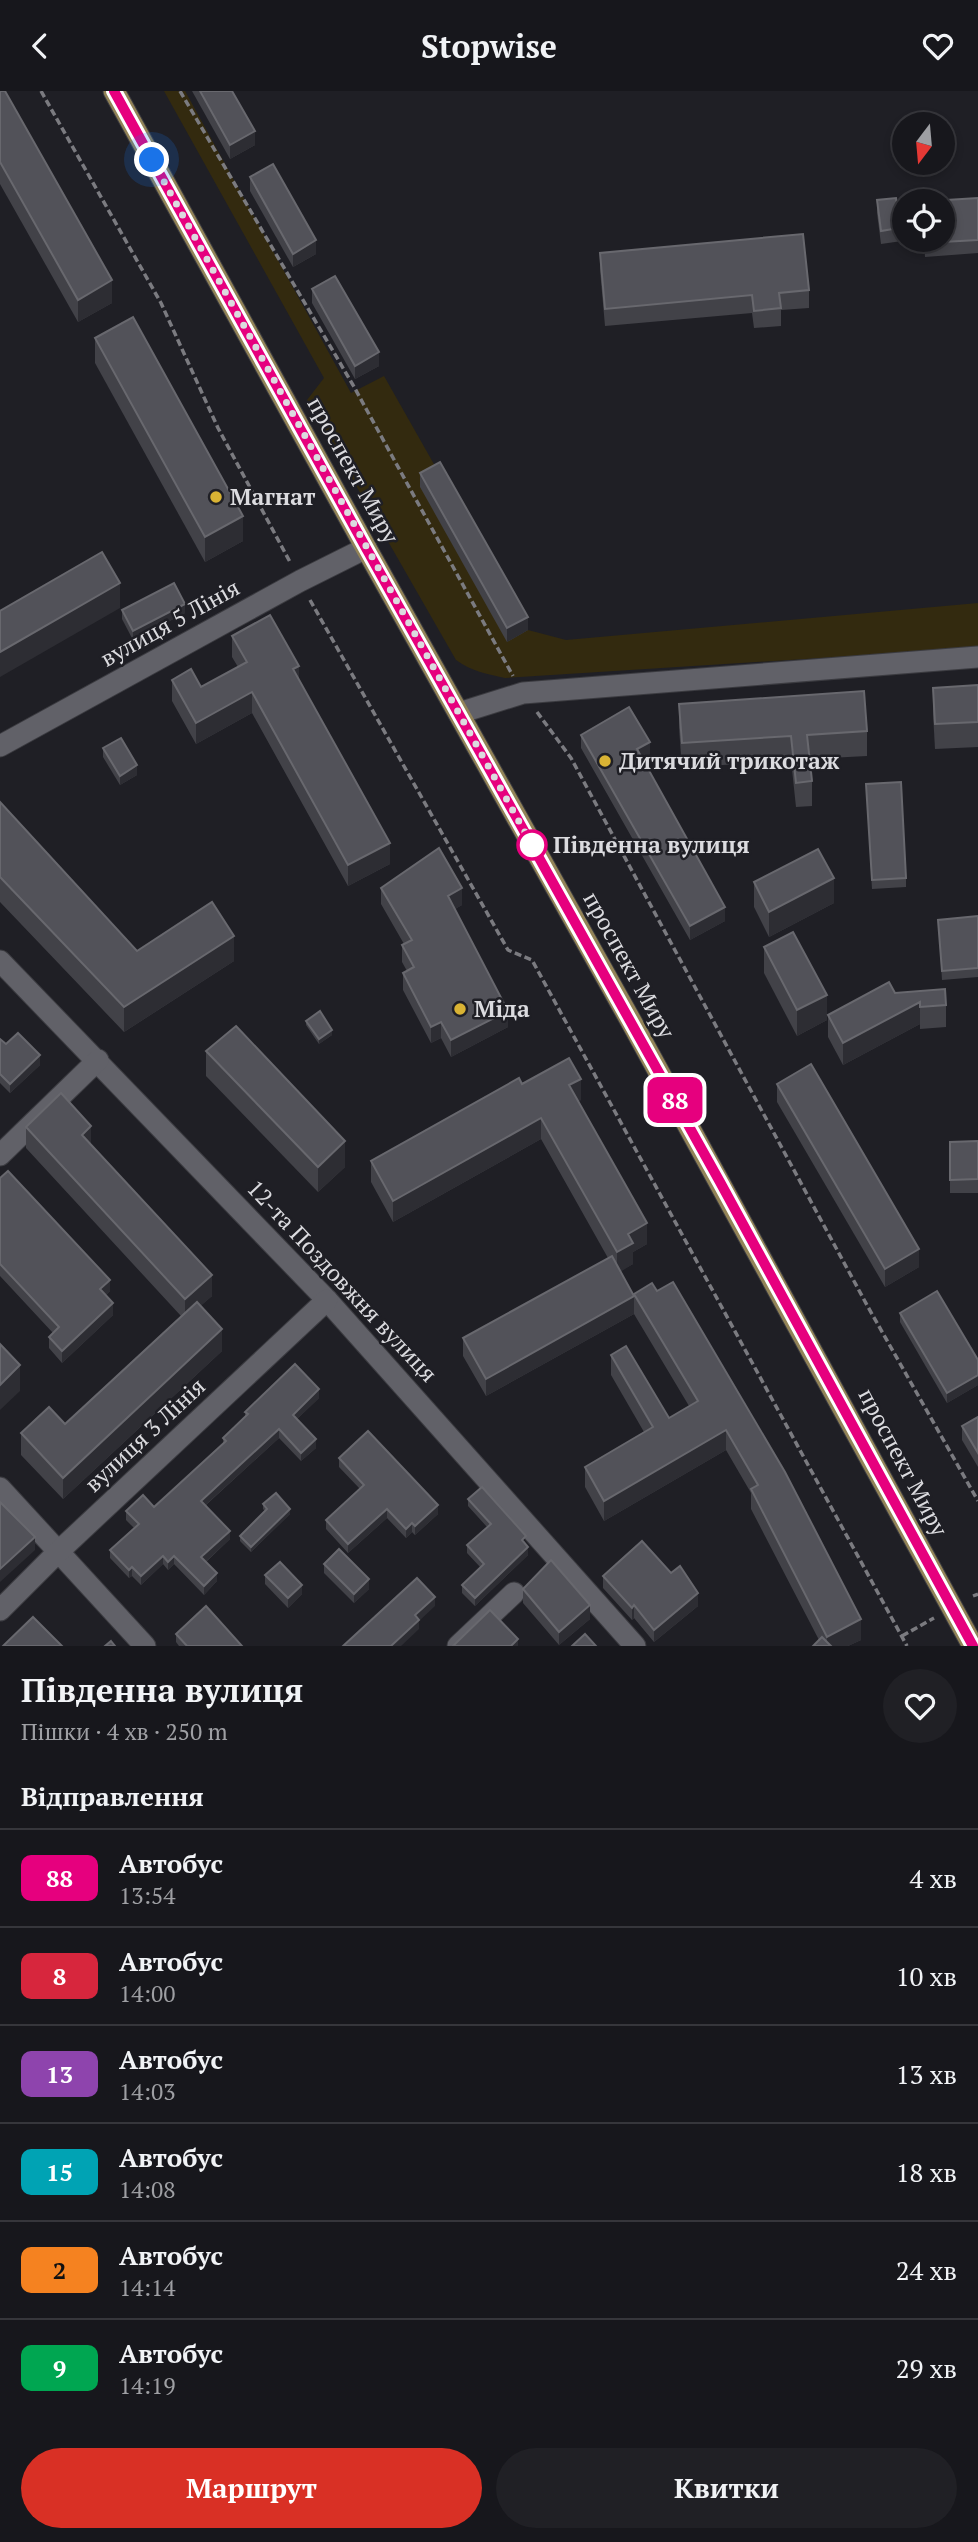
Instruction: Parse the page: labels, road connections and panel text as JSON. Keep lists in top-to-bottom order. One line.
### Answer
{"streets":{"main road":["проспект Миру"],"street":["вулиця 5 Лінія","12-та Поздовжня вулиця","вулиця 3 Лінія"]},"crossings":[["проспект Миру","вулиця 5 Лінія"],["12-та Поздовжня вулиця","вулиця 3 Лінія"]],"places":["Магнат","Дитячий трикотаж","Південна вулиця","Міда"],"lines":["bus line 88"],"north":"bottom","page":{"header":"Stopwise","on_map":"88","heading":[["Південна вулиця","Пішки · 4 хв · 250 m"],"Відправлення"],"list":[{"mark":"88","name":"Автобус","note":"13:54","value":"4 хв"},{"mark":"8","name":"Автобус","note":"14:00","value":"10 хв"},{"mark":"13","name":"Автобус","note":"14:03","value":"13 хв"},{"mark":"15","name":"Автобус","note":"14:08","value":"18 хв"},{"mark":"2","name":"Автобус","note":"14:14","value":"24 хв"},{"mark":"9","name":"Автобус","note":"14:19","value":"29 хв"}],"buttons":["Маршрут","Квитки"]}}
